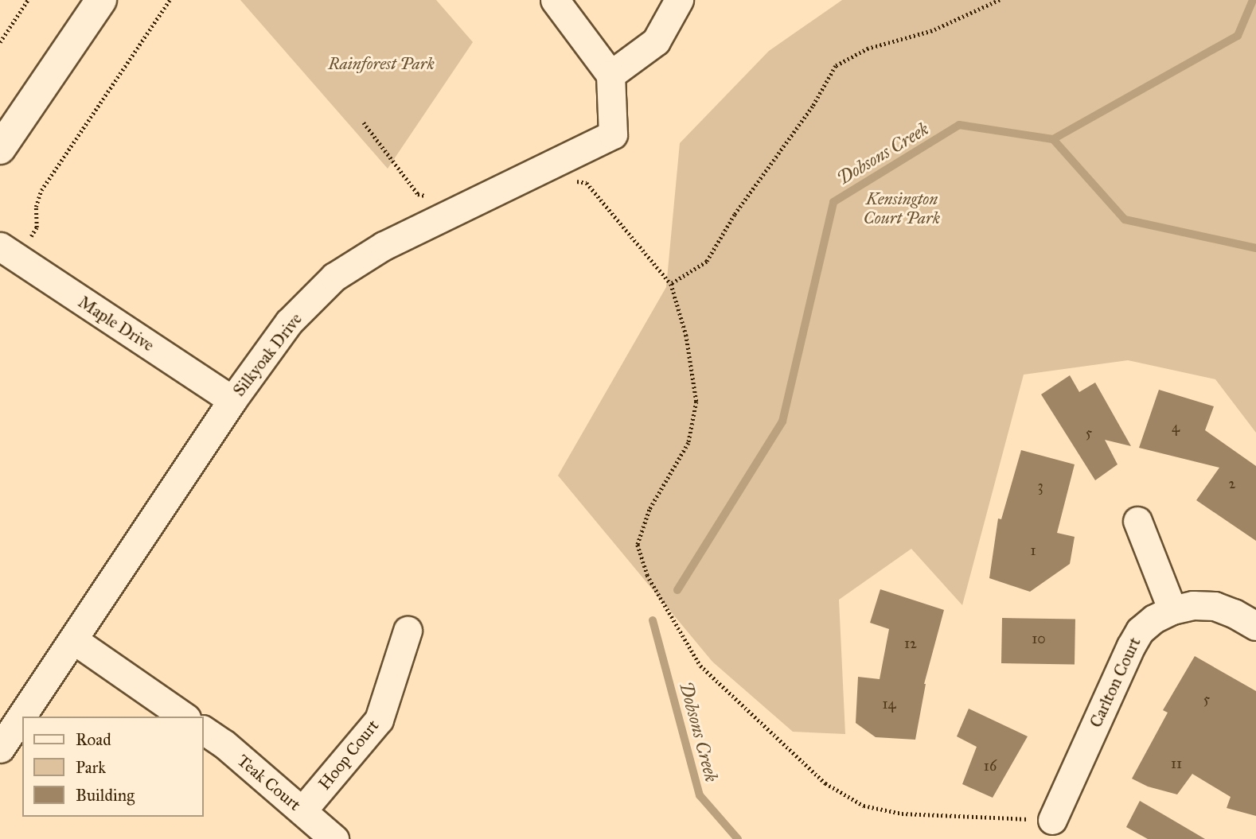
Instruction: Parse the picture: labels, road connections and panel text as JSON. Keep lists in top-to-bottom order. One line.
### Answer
{"streets":{"street":["Maple Drive","Silkyoak Drive","Carlton Court","Hoop Court","Teak Court"]},"crossings":[["Maple Drive","Silkyoak Drive"],["Hoop Court","Teak Court"]],"water":["Dobsons Creek"],"parks":["Rainforest Park","Kensington Court Park"],"house_numbers":["4","5","2","3","1","10","12","5","14","11","16"],"legend":["Road","Park","Building"]}
